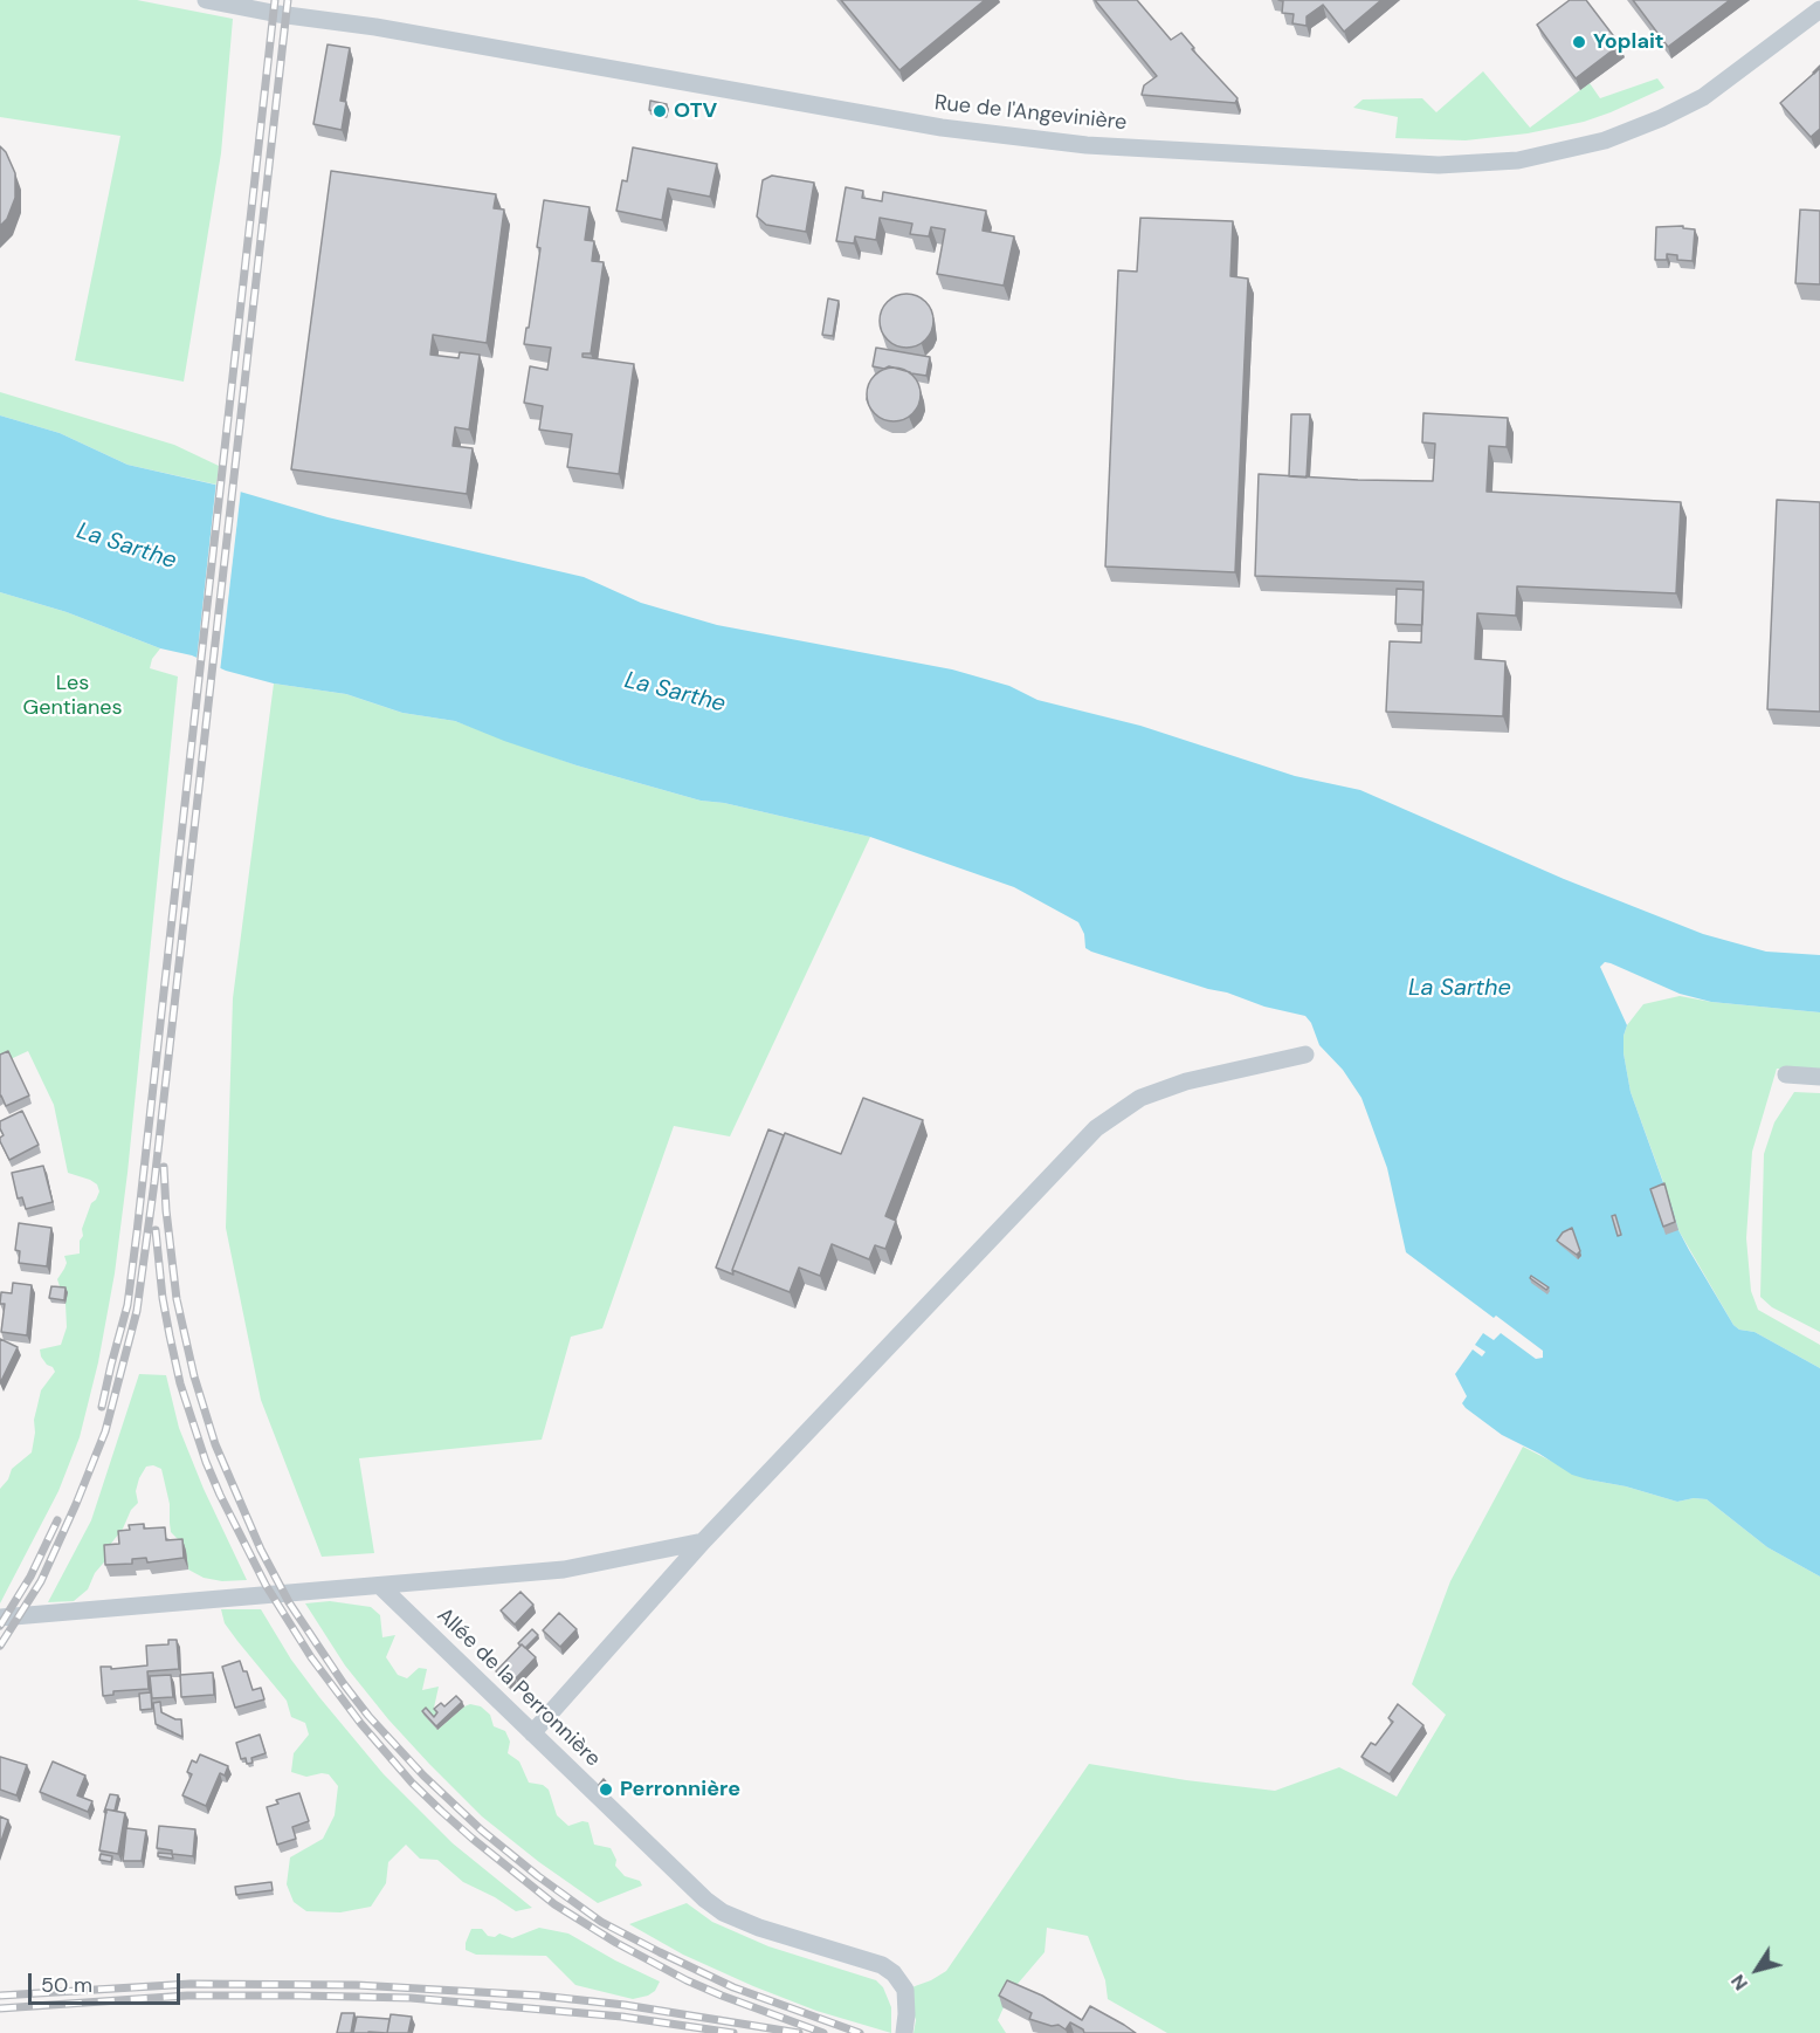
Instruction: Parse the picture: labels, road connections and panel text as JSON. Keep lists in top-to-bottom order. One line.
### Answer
{"streets":{"street":["Rue de l'Angevinière","Allée de la Perronnière"]},"water":["La Sarthe"],"parks":["Les Gentianes"],"places":["Yoplait","OTV","Perronnière"],"scale_bar":"50 m","north":"bottom left"}
